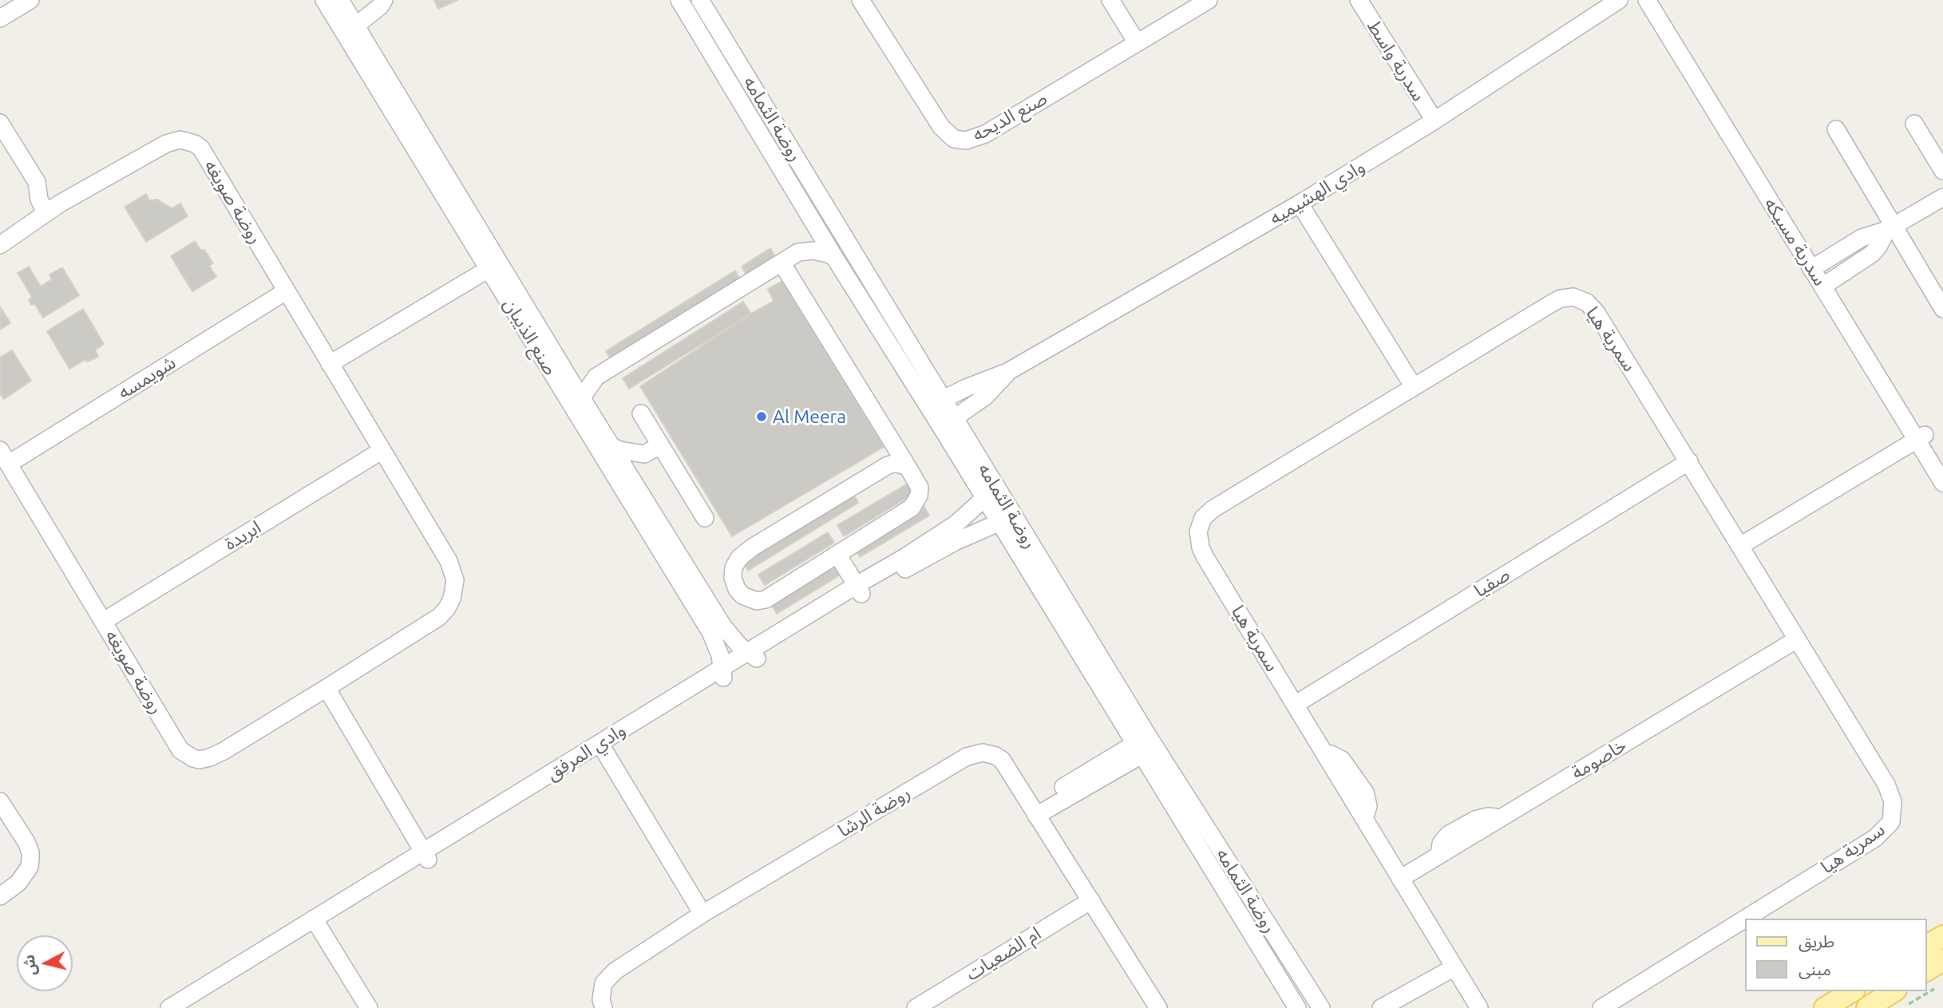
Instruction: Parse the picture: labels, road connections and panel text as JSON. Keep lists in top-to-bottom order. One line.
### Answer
{"streets":{"street":["سدرية واسط","صنع الديحه","روضة الثمامه","وادي الهشيميه","روضة صويغه","سدرية مسيكه","صنع الذيبان","سمرية هيا","شويمسه","ابريدة","صفيا","وادي المرفق","خاصومة","روضة الرشا","ام الضعيات"]},"crossings":[["سدرية واسط","وادي الهشيميه"],["روضة الثمامه","وادي الهشيميه"],["روضة الثمامه","وادي المرفق"],["روضة صويغه","شويمسه"],["روضة صويغه","ابريدة"],["صنع الذيبان","وادي المرفق"],["سمرية هيا","صفيا"],["سمرية هيا","خاصومة"],["روضة الرشا","ام الضعيات"]],"places":["Al Meera"],"legend":["طريق","مبنى"],"north":"left"}
